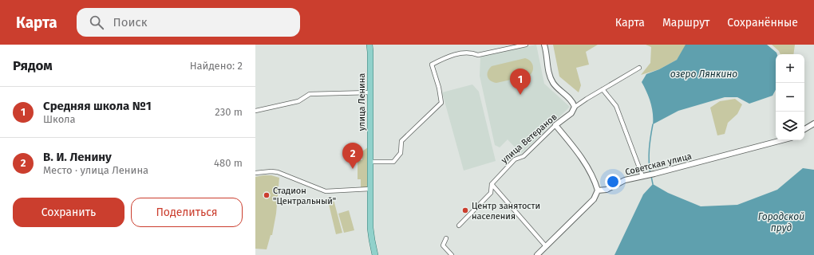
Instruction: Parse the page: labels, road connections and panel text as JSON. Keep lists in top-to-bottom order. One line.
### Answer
{"streets":{"main road":["улица Ленина"],"street":["улица Ветеранов","Советская улица"]},"water":["озеро Лянкино","Городской пруд"],"places":["Стадион \"Центральный\"","Центр занятости населения"],"page":{"header":"Карта","search":"Поиск","nav":["Карта","Маршрут","Сохранённые"],"heading":["Рядом","Найдено: 2"],"map_buttons":["+","−"],"pins":["1","2"],"list":[{"mark":"1","name":"Средняя школа №1","note":"Школа","value":"230 m"},{"mark":"2","name":"В. И. Ленину","note":"Место · улица Ленина","value":"480 m"}],"buttons":["Сохранить","Поделиться"]}}
